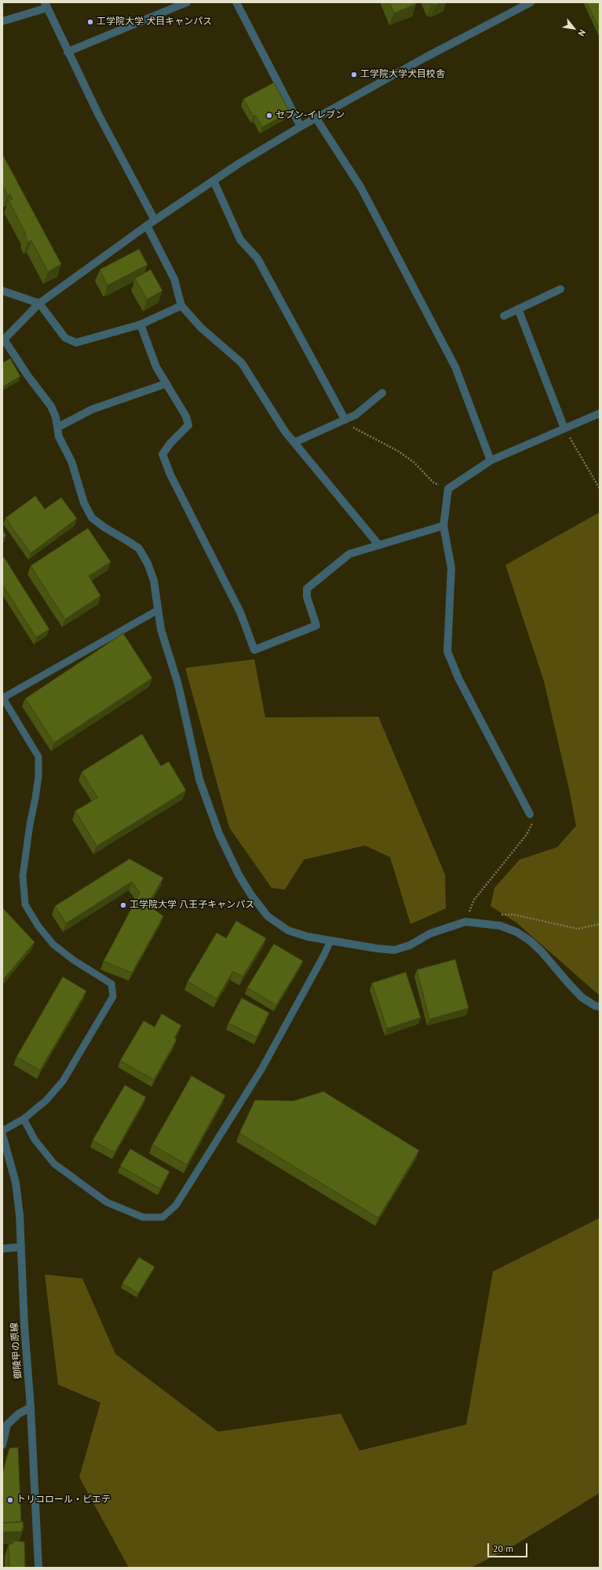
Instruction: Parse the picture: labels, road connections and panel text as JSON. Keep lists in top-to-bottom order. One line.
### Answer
{"streets":{"street":["御陵甲の原線"]},"places":["工学院大学 犬目キャンパス","工学院大学犬目校舎","セブン-イレブン","工学院大学 八王子キャンパス","トリコロール・ピエテ"],"scale_bar":"20 m","north":"bottom right"}
